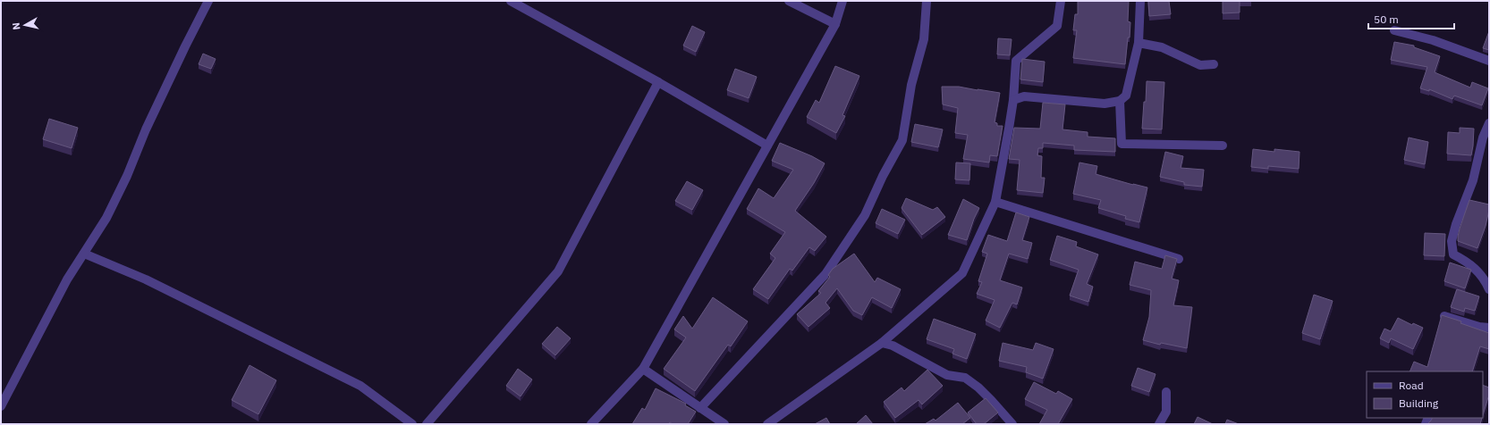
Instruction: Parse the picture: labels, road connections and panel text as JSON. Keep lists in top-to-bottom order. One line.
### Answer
{"legend":["Road","Building"],"scale_bar":"50 m","north":"left"}
